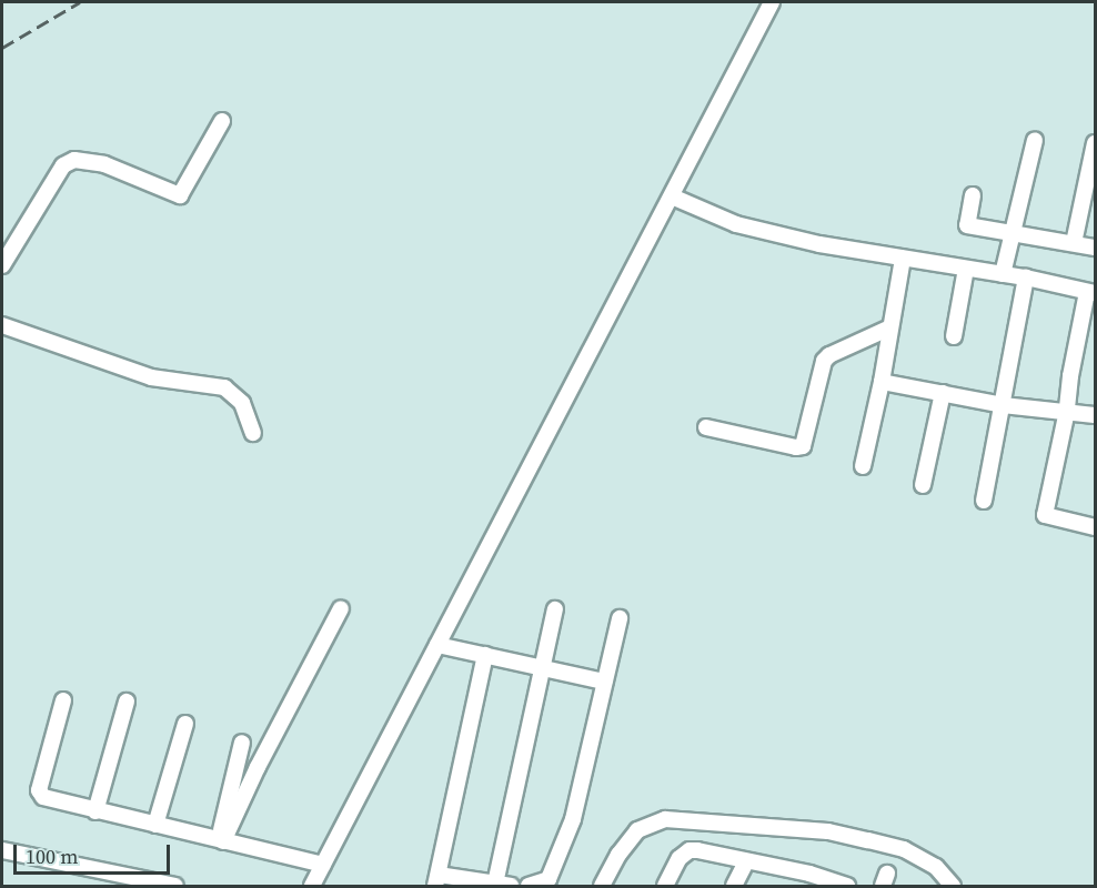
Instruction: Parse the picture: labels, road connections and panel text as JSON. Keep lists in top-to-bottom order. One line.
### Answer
{"scale_bar":"100 m"}
